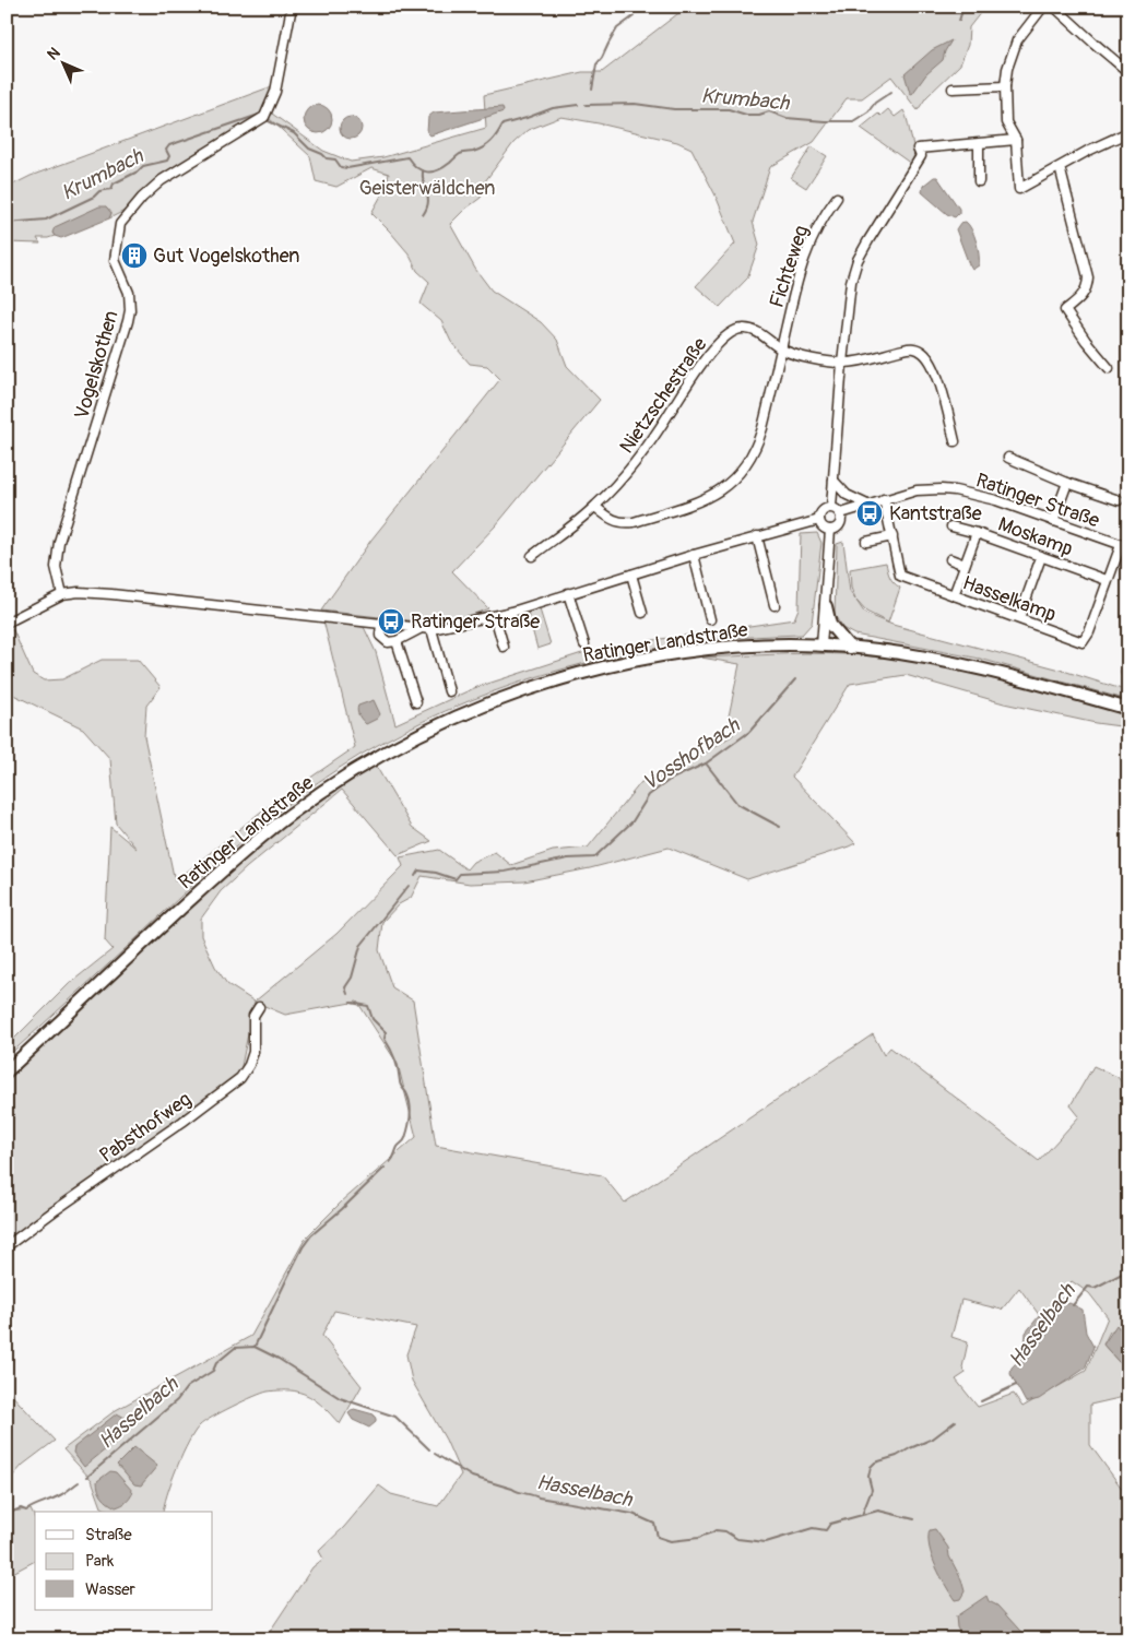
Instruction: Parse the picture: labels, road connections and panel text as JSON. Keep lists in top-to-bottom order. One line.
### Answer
{"streets":{"main road":["Ratinger Landstraße"],"street":["Fichteweg","Vogelskothen","Nietzschestraße","Ratinger Straße","Moskamp","Hasselkamp","Pabsthofweg"]},"crossings":[["Fichteweg","Nietzschestraße"],["Ratinger Straße","Hasselkamp"],["Moskamp","Hasselkamp"]],"water":["Krumbach","Vosshofbach","Hasselbach"],"parks":["Geisterwäldchen"],"places":{"building":["Gut Vogelskothen"],"bus stop":["Kantstraße","Ratinger Straße"]},"legend":["Straße","Park","Wasser"],"north":"top left"}
